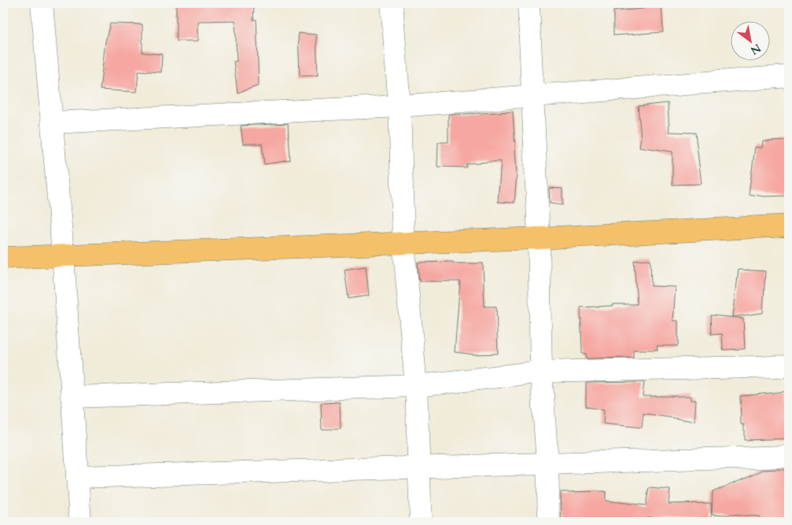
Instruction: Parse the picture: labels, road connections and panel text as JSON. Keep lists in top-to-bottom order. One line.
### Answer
{"north":"bottom right"}
